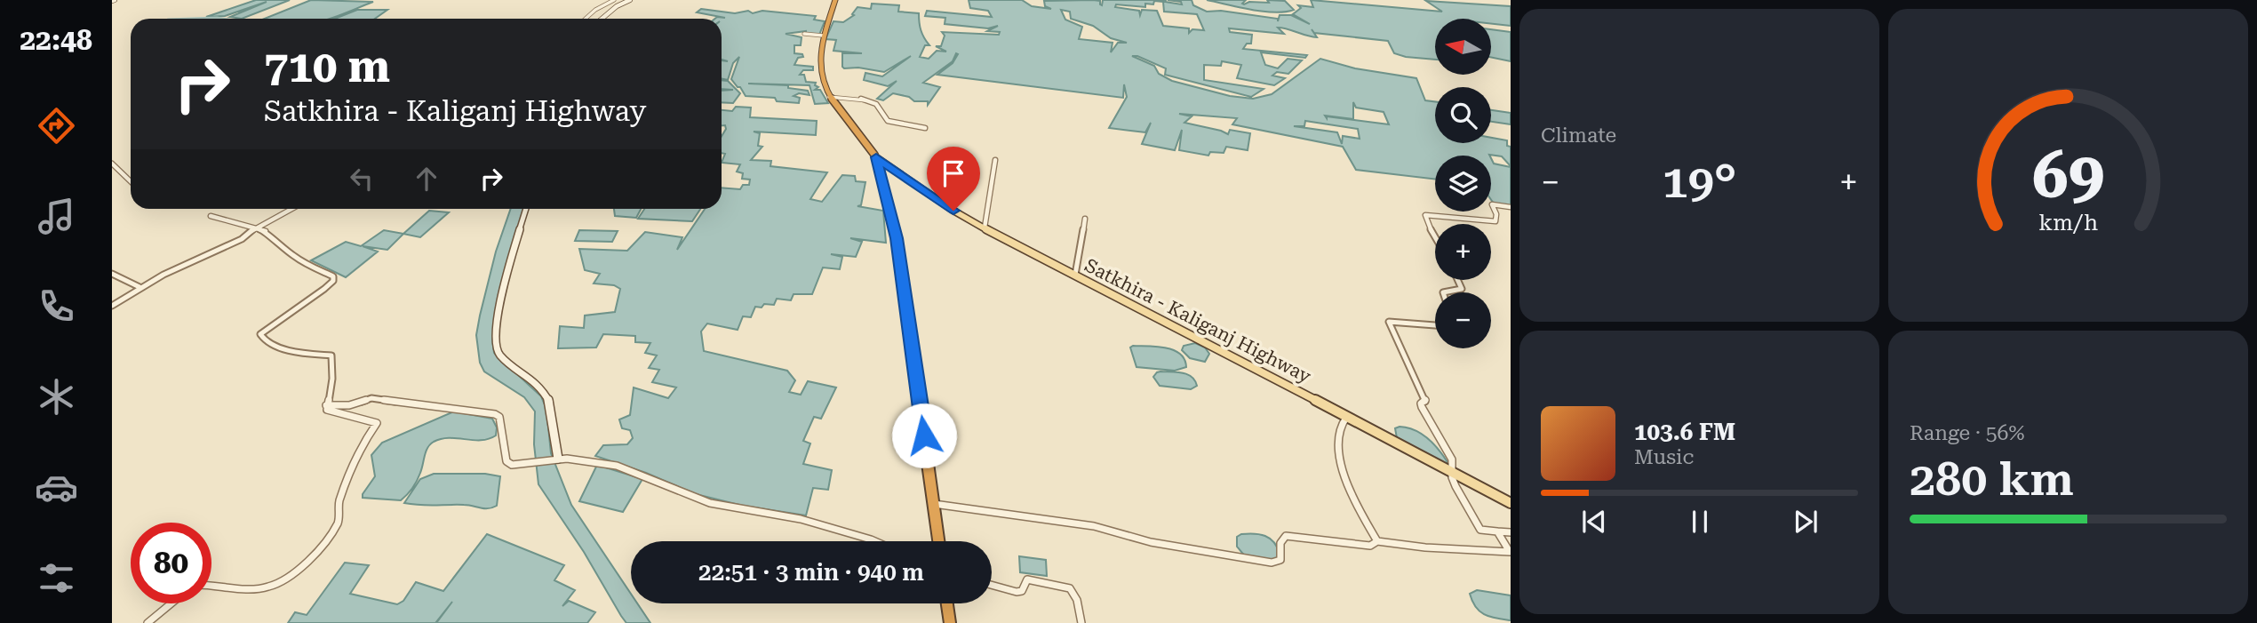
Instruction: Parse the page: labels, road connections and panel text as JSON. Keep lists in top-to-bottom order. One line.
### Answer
{"streets":{"main road":["Satkhira - Kaliganj Highway"]},"north":"left","page":{"tabs":"22:48","tile":["Climate",["Range · 56%","280 km"]],"map_buttons":["+","−"],"turn":["710 m","Satkhira - Kaliganj Highway"],"heat":["−","19°","+"],"song":["103.6 FM","Music"],"limit":"80","trip":"22:51 · 3 min · 940 m","gauge":["69","km/h"]}}
